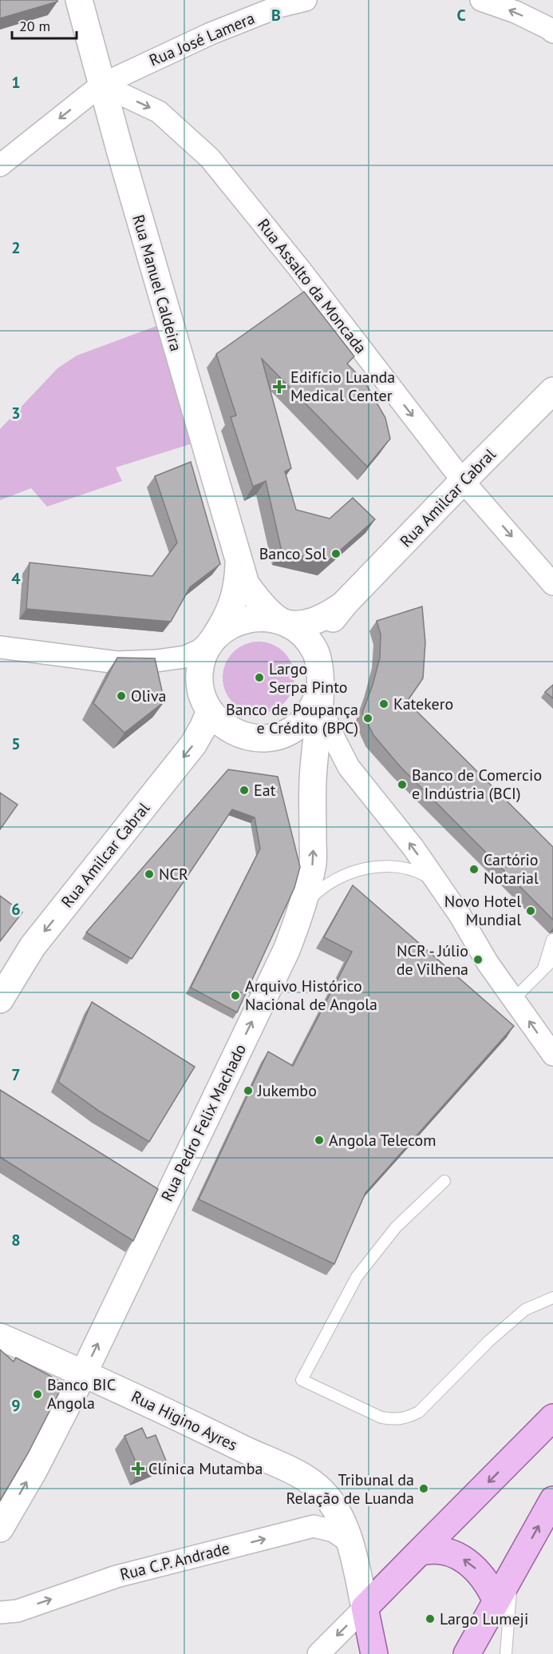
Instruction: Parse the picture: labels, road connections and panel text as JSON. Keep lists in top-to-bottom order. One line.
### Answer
{"streets":{"street":["Rua José Lamera","Rua Manuel Caldeira","Rua Assalto da Moncada","Rua Amilcar Cabral","Rua Pedro Felix Machado","Rua Higino Ayres","Rua C.P. Andrade"]},"crossings":[["Rua José Lamera","Rua Manuel Caldeira"],["Rua José Lamera","Rua Assalto da Moncada"],["Rua Manuel Caldeira","Rua Assalto da Moncada"],["Rua Manuel Caldeira","Rua Amilcar Cabral"],["Rua Manuel Caldeira","Rua Pedro Felix Machado"],["Rua Assalto da Moncada","Rua Amilcar Cabral"],["Rua Amilcar Cabral","Rua Pedro Felix Machado"],["Rua Pedro Felix Machado","Rua Higino Ayres"],["Rua Higino Ayres","Rua C.P. Andrade"]],"one_way":["Rua José Lamera","Rua Assalto da Moncada","Rua Amilcar Cabral","Rua Pedro Felix Machado","Rua C.P. Andrade"],"places":{"health":["Edifício Luanda Medical Center","Clínica Mutamba"],"other":["Banco Sol","Largo Serpa Pinto","Oliva","Katekero","Banco de Poupança e Crédito (BPC)","Banco de Comercio e Indústria (BCI)","Eat","Cartório Notarial","NCR","Novo Hotel Mundial","NCR - Júlio de Vilhena","Arquivo Histórico Nacional de Angola","Jukembo","Angola Telecom","Banco BIC Angola","Tribunal da Relação de Luanda","Largo Lumeji"]},"scale_bar":"20 m","grid":{"columns":["B","C"],"rows":["1","2","3","4","5","6","7","8","9"]}}
